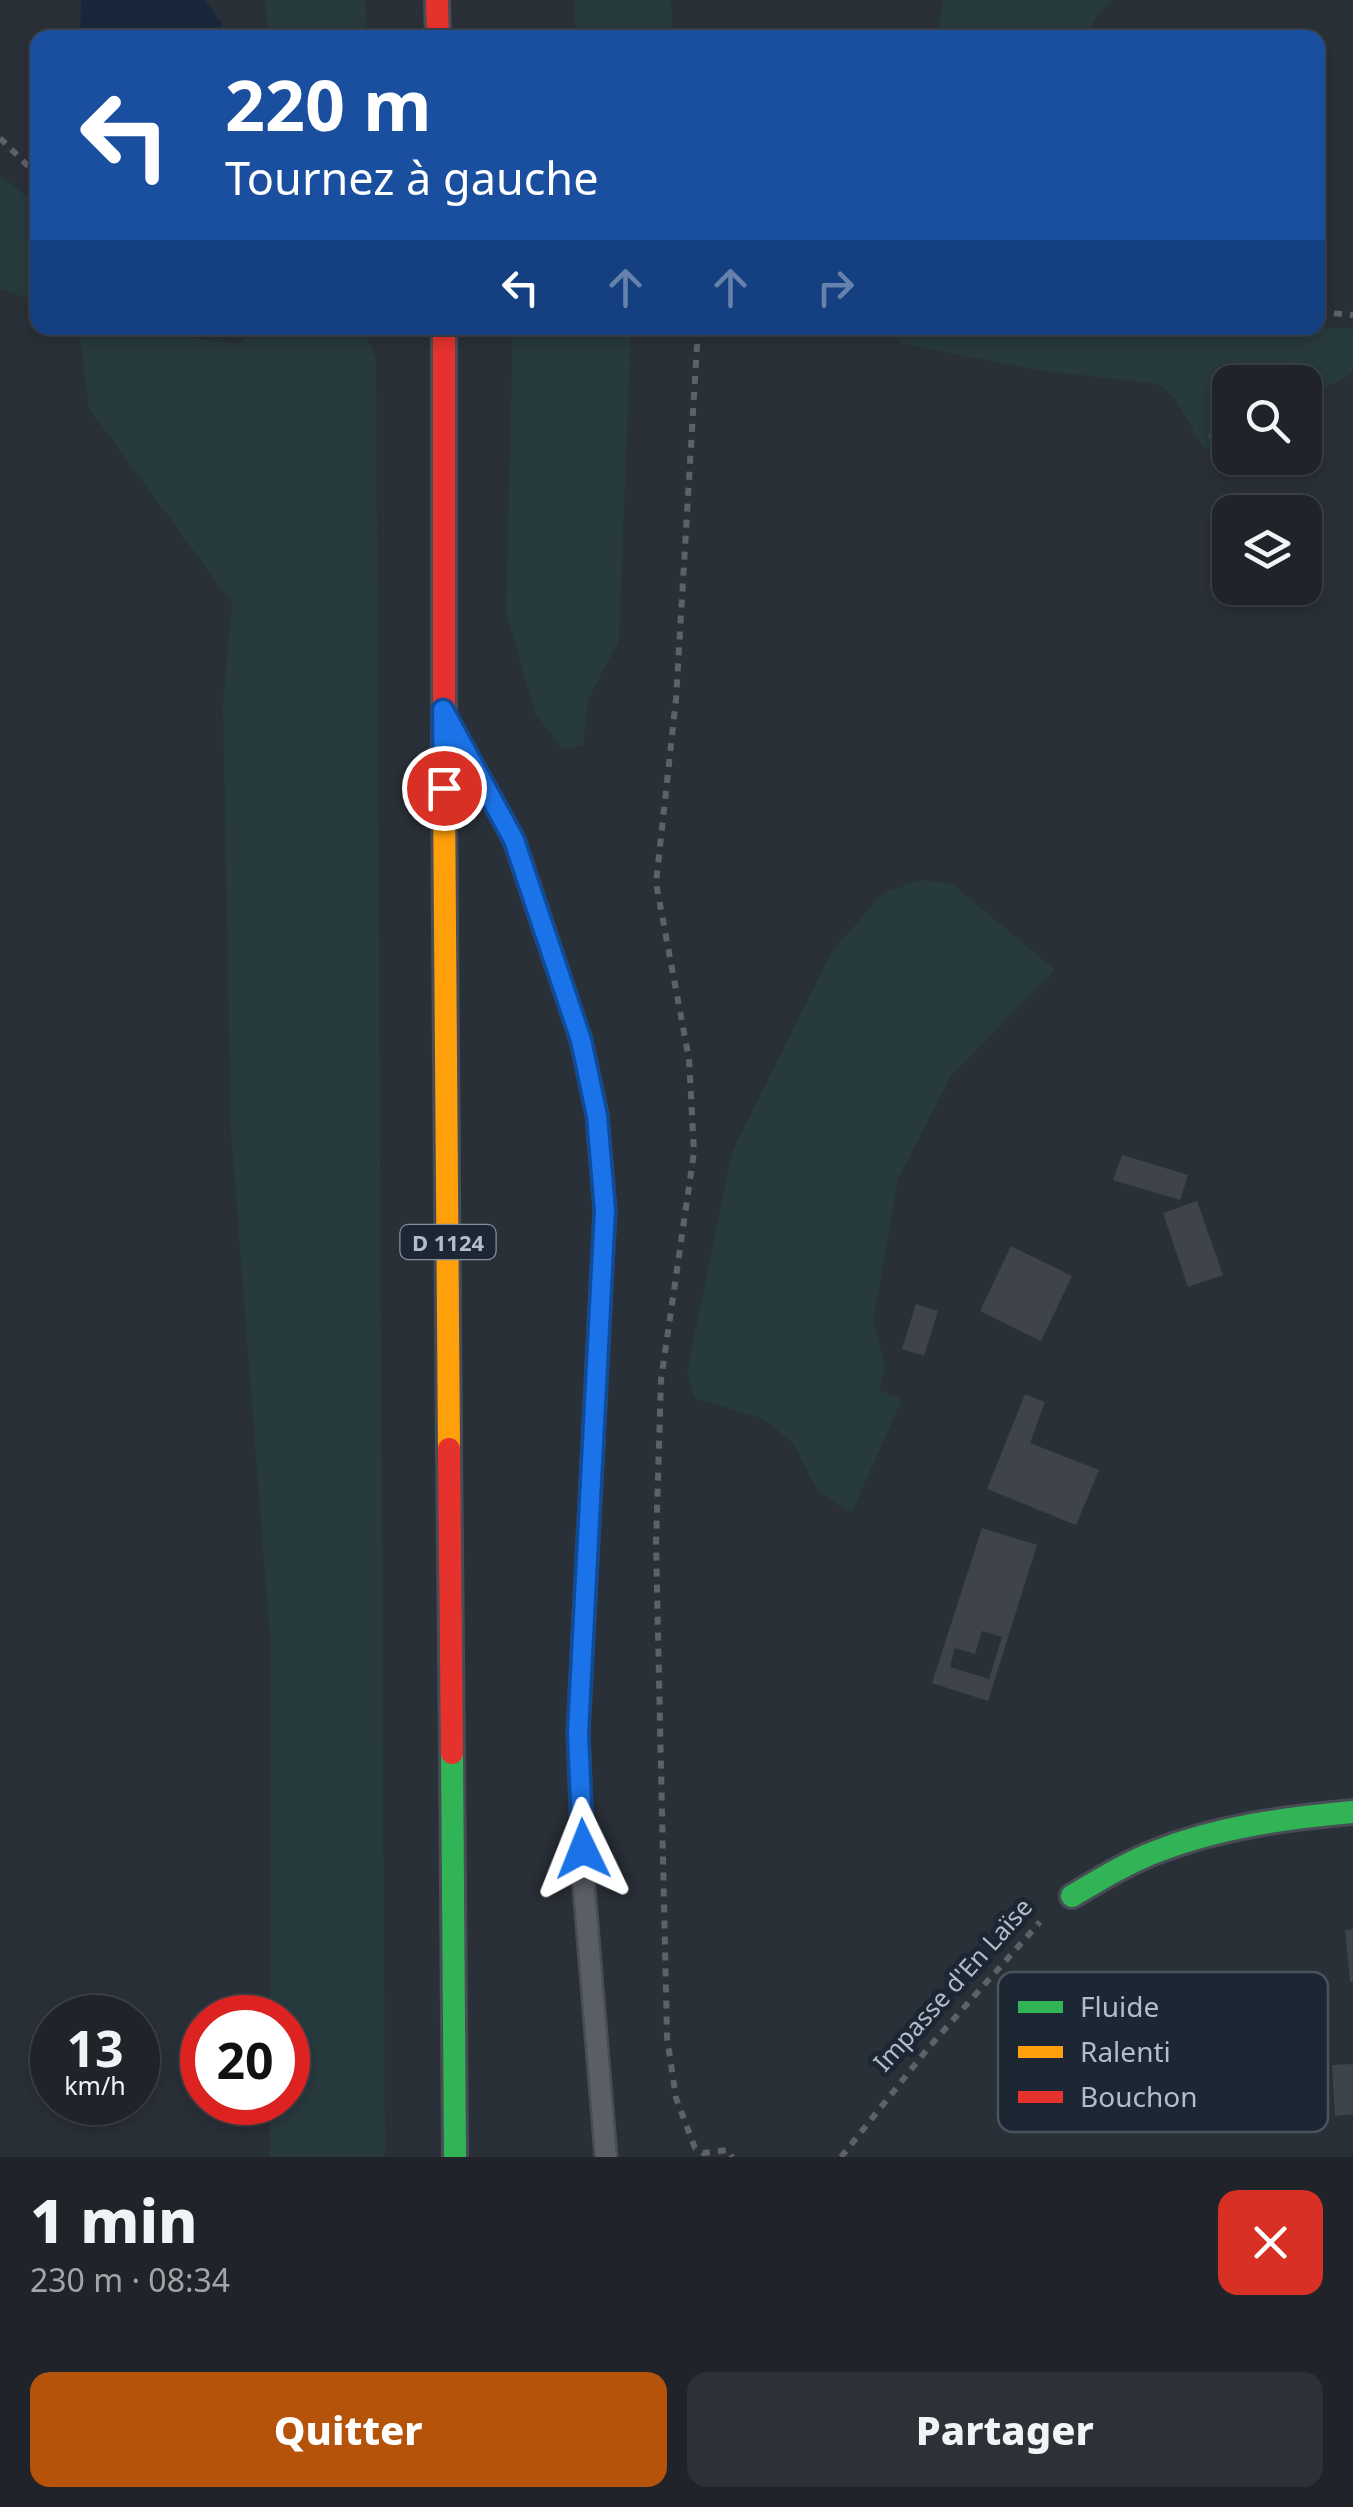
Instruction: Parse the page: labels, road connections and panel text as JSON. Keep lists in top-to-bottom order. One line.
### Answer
{"streets":{"main road":["D 1124"],"path":["Impasse d'En Laïse"]},"legend":["Fluide","Ralenti","Bouchon"],"page":{"turn":["220 m","Tournez à gauche"],"speed":"13 km/h","limit":"20","heading":["1 min","230 m · 08:34"],"buttons":["Quitter","Partager"]}}
